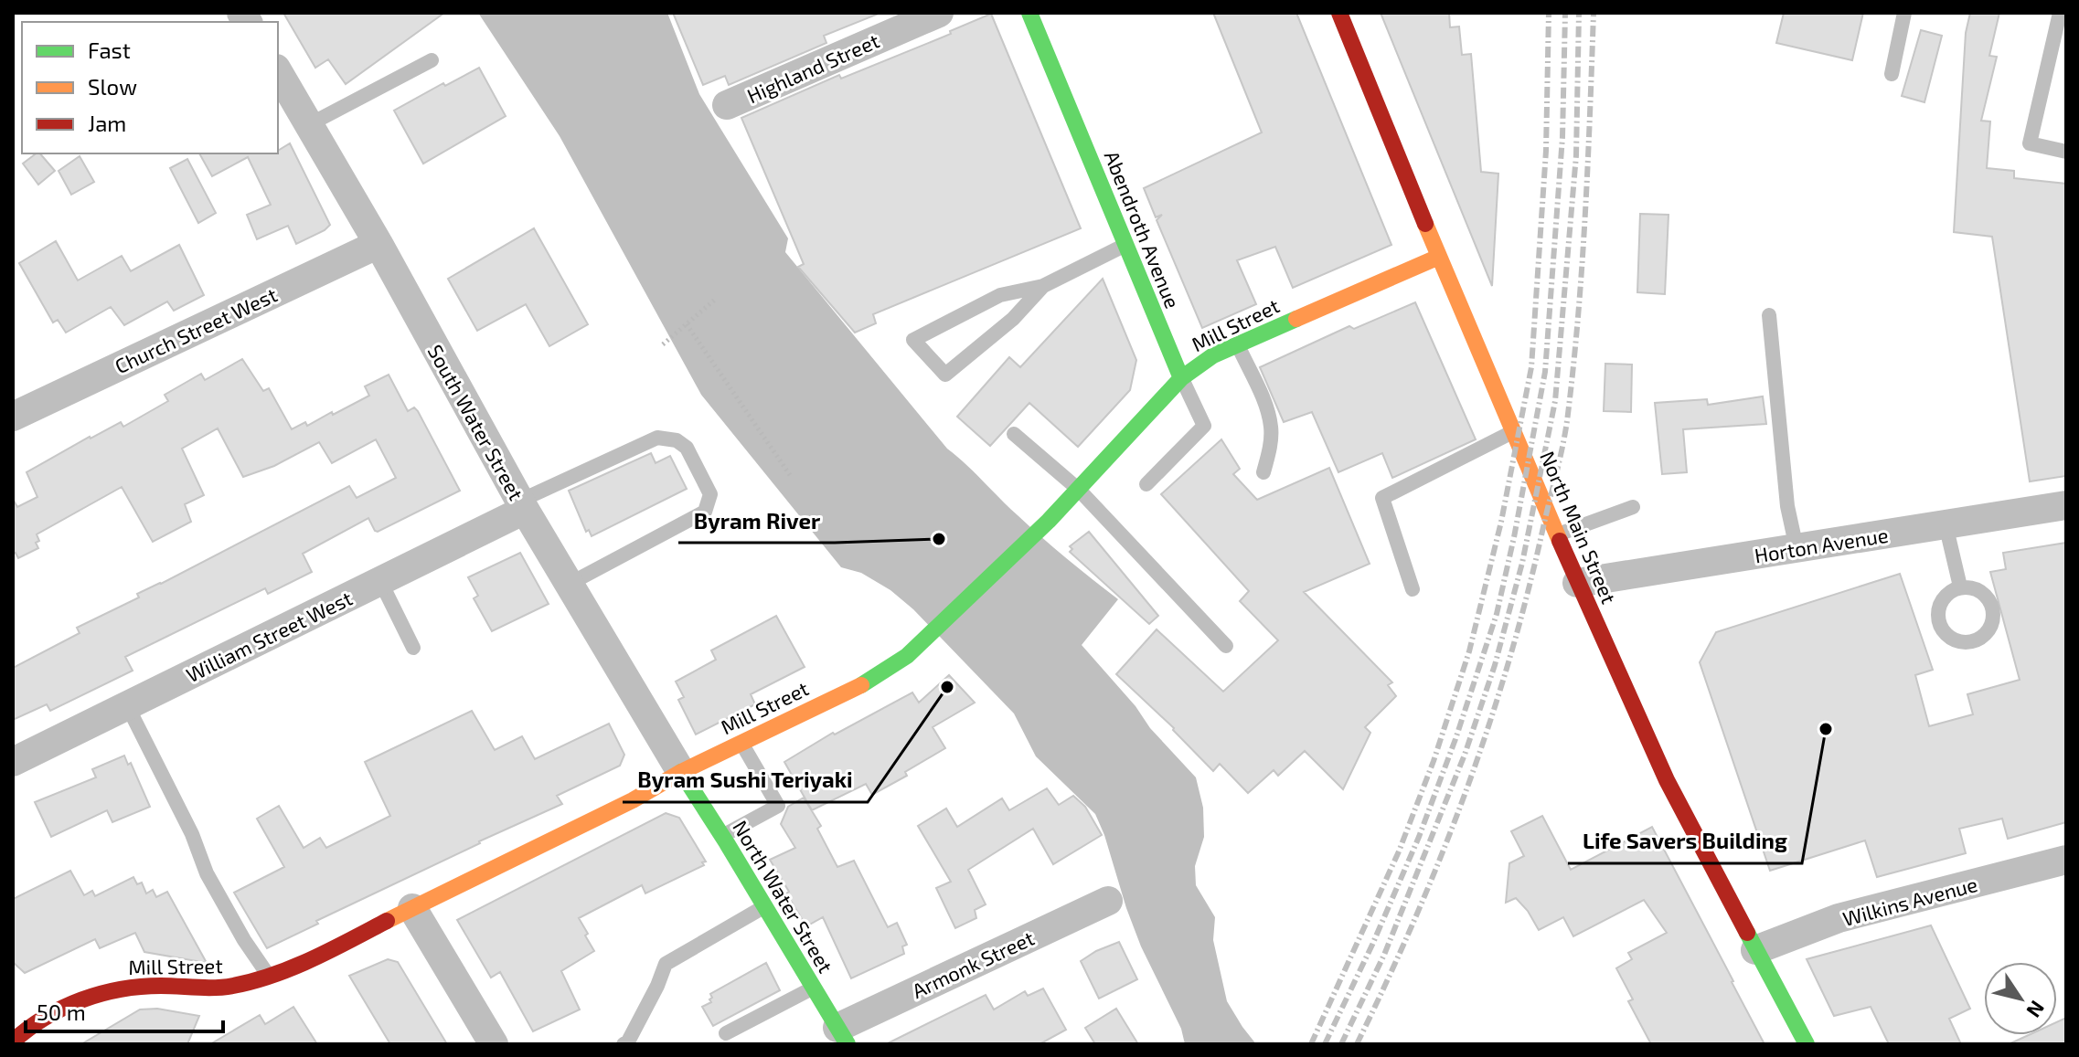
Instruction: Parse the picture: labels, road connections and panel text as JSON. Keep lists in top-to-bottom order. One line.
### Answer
{"streets":{"main road":["Abendroth Avenue","Mill Street","North Main Street","North Water Street"],"street":["Highland Street","Church Street West","South Water Street","Horton Avenue","William Street West","Wilkins Avenue","Armonk Street"]},"crossings":[["Abendroth Avenue","Mill Street"],["Mill Street","South Water Street"],["Mill Street","North Main Street"],["Mill Street","North Water Street"],["Church Street West","South Water Street"],["South Water Street","William Street West"],["South Water Street","North Water Street"],["North Main Street","Horton Avenue"],["North Main Street","Wilkins Avenue"],["North Water Street","Armonk Street"]],"places":["Byram River","Byram Sushi Teriyaki","Life Savers Building"],"legend":["Fast","Slow","Jam"],"scale_bar":"50 m","north":"bottom right"}
